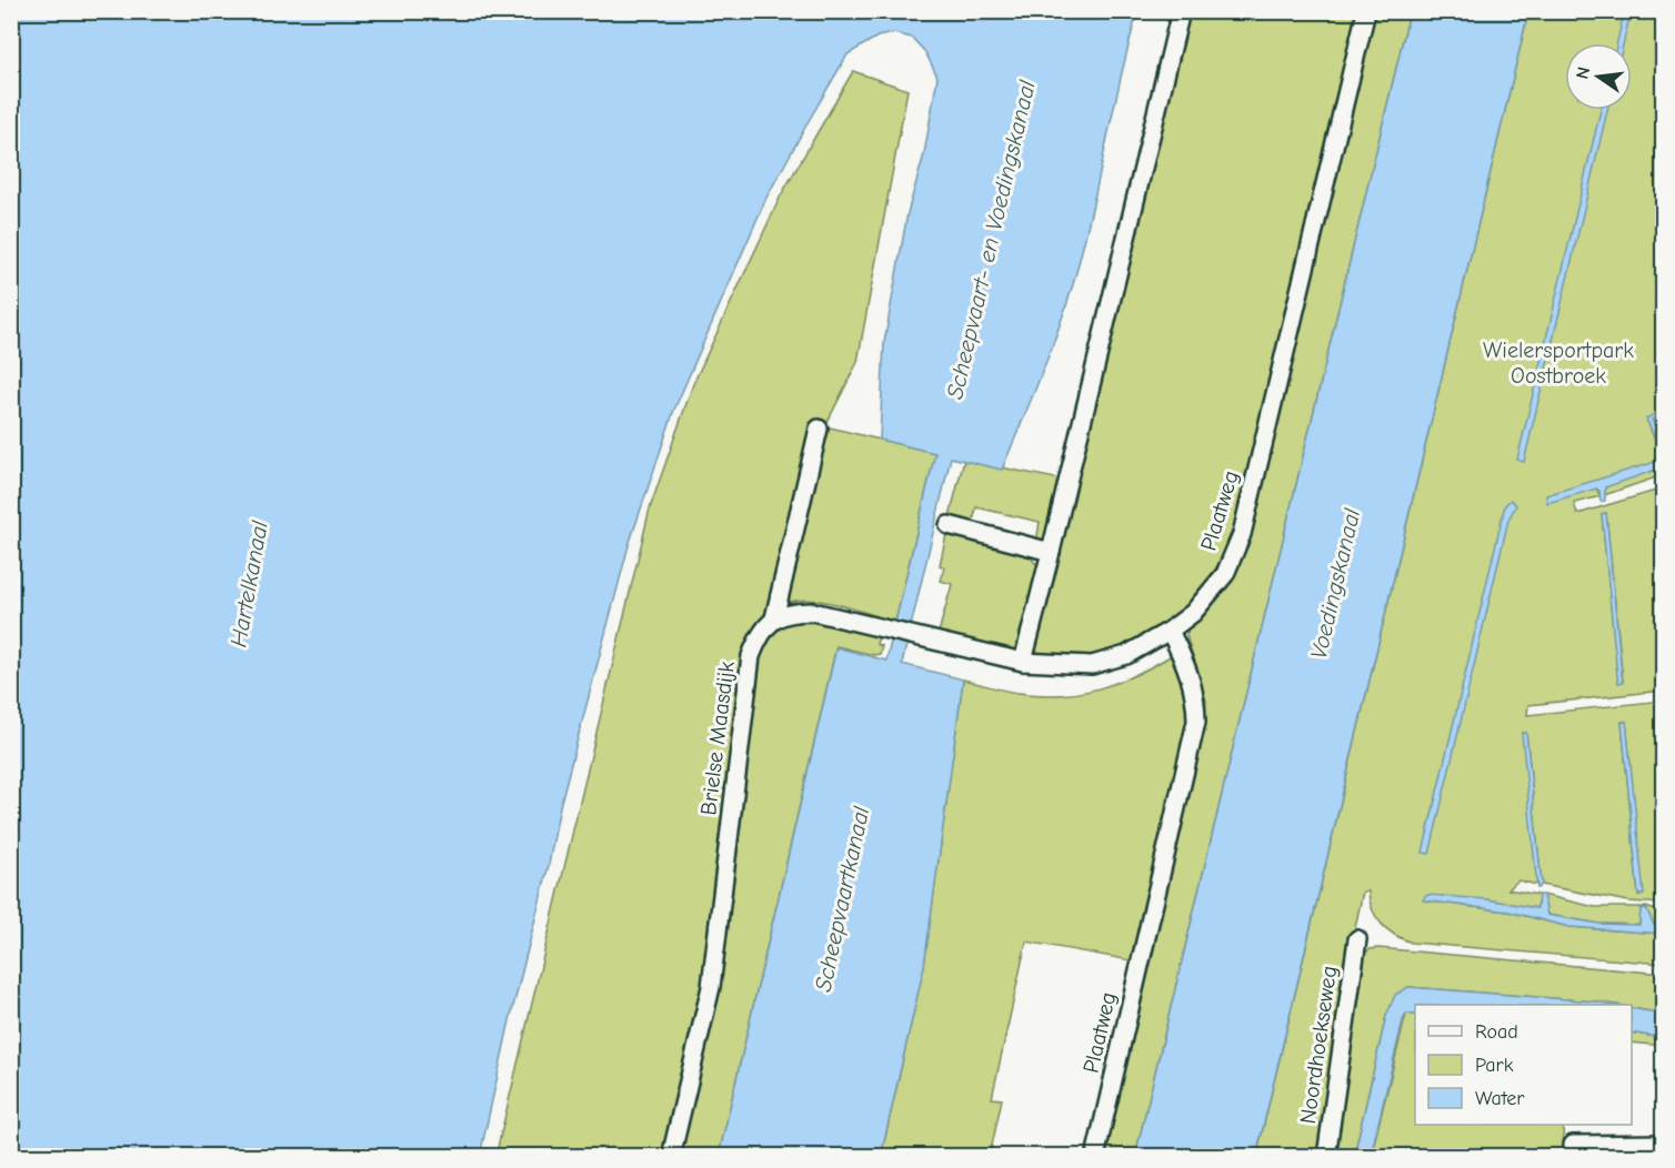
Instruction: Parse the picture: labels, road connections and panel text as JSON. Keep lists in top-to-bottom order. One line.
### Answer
{"streets":{"street":["Plaatweg","Brielse Maasdijk","Noordhoekseweg"]},"water":["Scheepvaart- en Voedingskanaal","Hartelkanaal","Voedingskanaal","Scheepvaartkanaal"],"parks":["Wielersportpark Oostbroek"],"legend":["Road","Park","Water"],"north":"left"}
